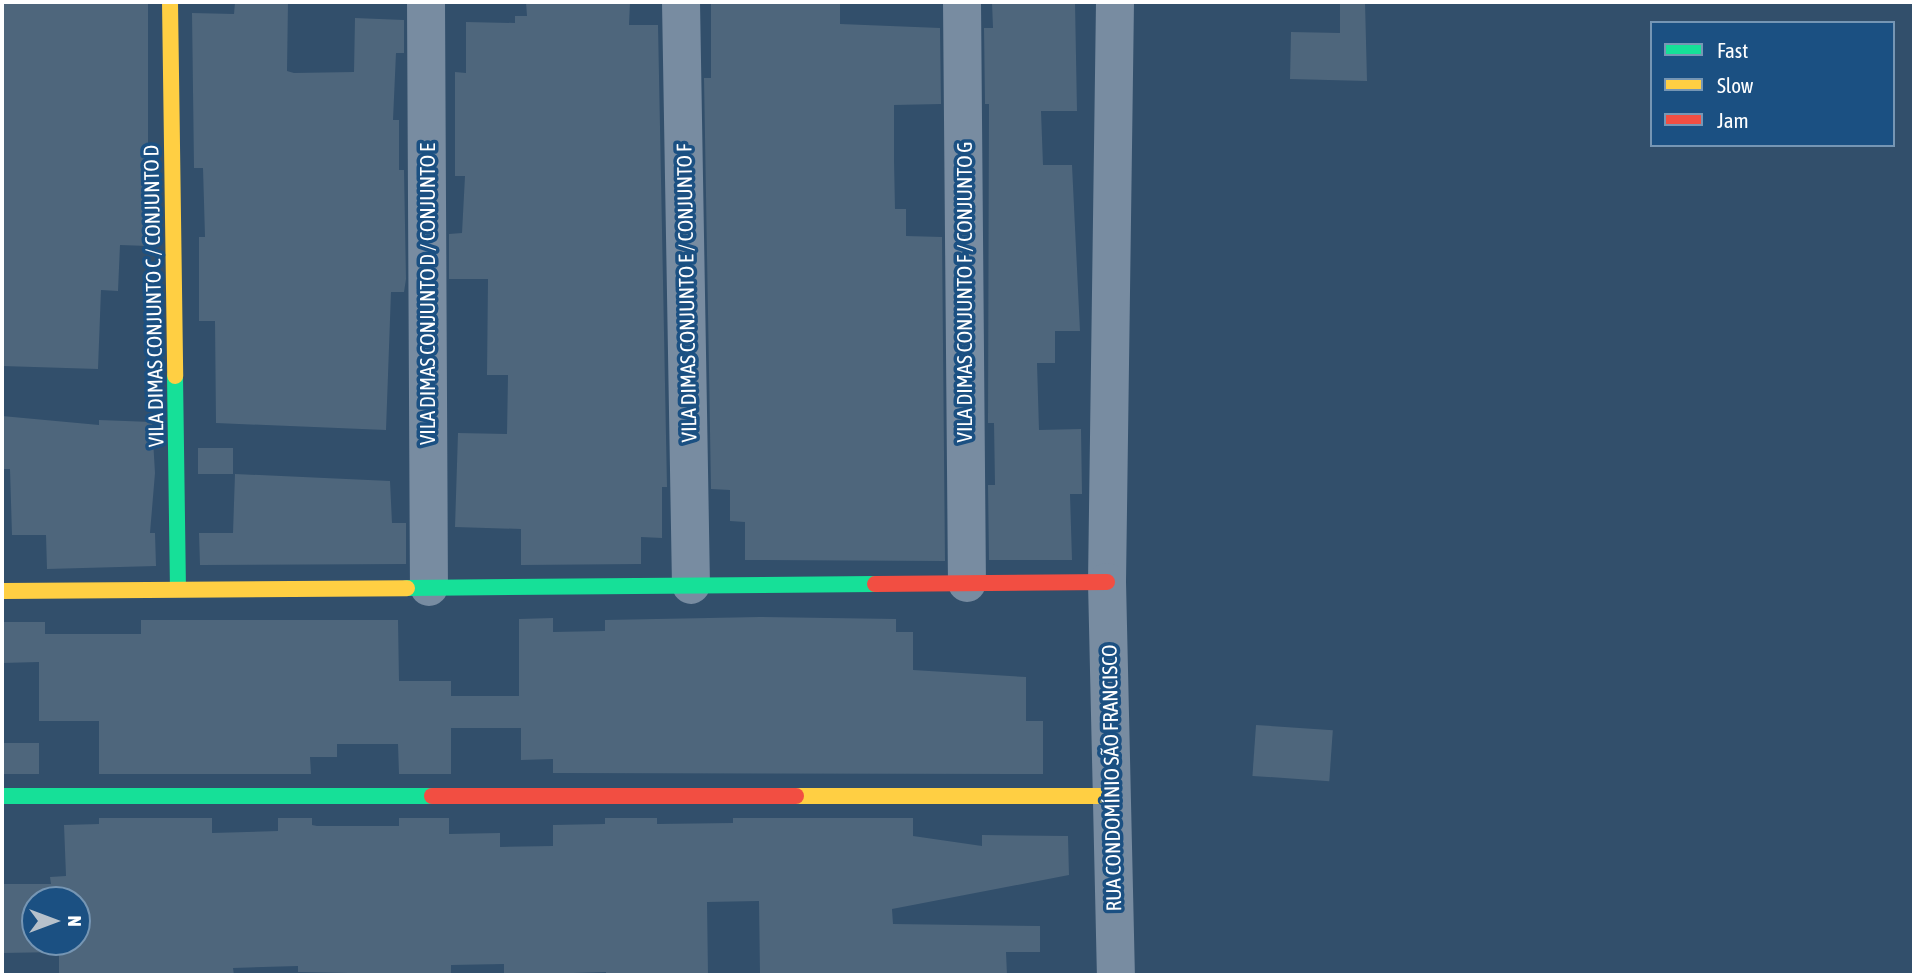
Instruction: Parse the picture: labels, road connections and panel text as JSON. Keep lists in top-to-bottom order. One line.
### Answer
{"streets":{"street":["VILA DIMAS CONJUNTO F / CONJUNTO G","VILA DIMAS CONJUNTO E / CONJUNTO F","VILA DIMAS CONJUNTO D / CONJUNTO E","VILA DIMAS CONJUNTO C / CONJUNTO D","RUA CONDOMÍNIO SÃO FRANCISCO"]},"legend":["Fast","Slow","Jam"],"north":"right"}
